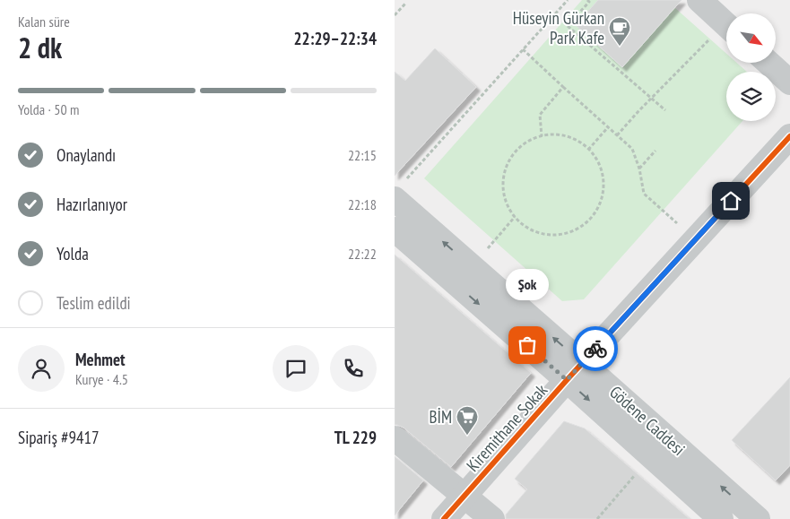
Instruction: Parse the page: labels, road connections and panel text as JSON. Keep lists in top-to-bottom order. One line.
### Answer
{"streets":{"main road":["Gödene Caddesi","Kiremithane Sokak"]},"crossings":[["Gödene Caddesi","Kiremithane Sokak"]],"places":{"cafe":["Hüseyin Gürkan Park Kafe"],"other":["Şok"],"supermarket":["BİM"]},"north":"bottom right","page":{"heading":["2 dk","Kalan süre","22:29–22:34"],"panel":["Mehmet","Kurye · 4.5","Sipariş #9417","TL 229"],"bar":"Yolda · 50 m","list":[["Onaylandı","22:15"],["Hazırlanıyor","22:18"],["Yolda","22:22"],"Teslim edildi"],"bubble":"Şok"}}
